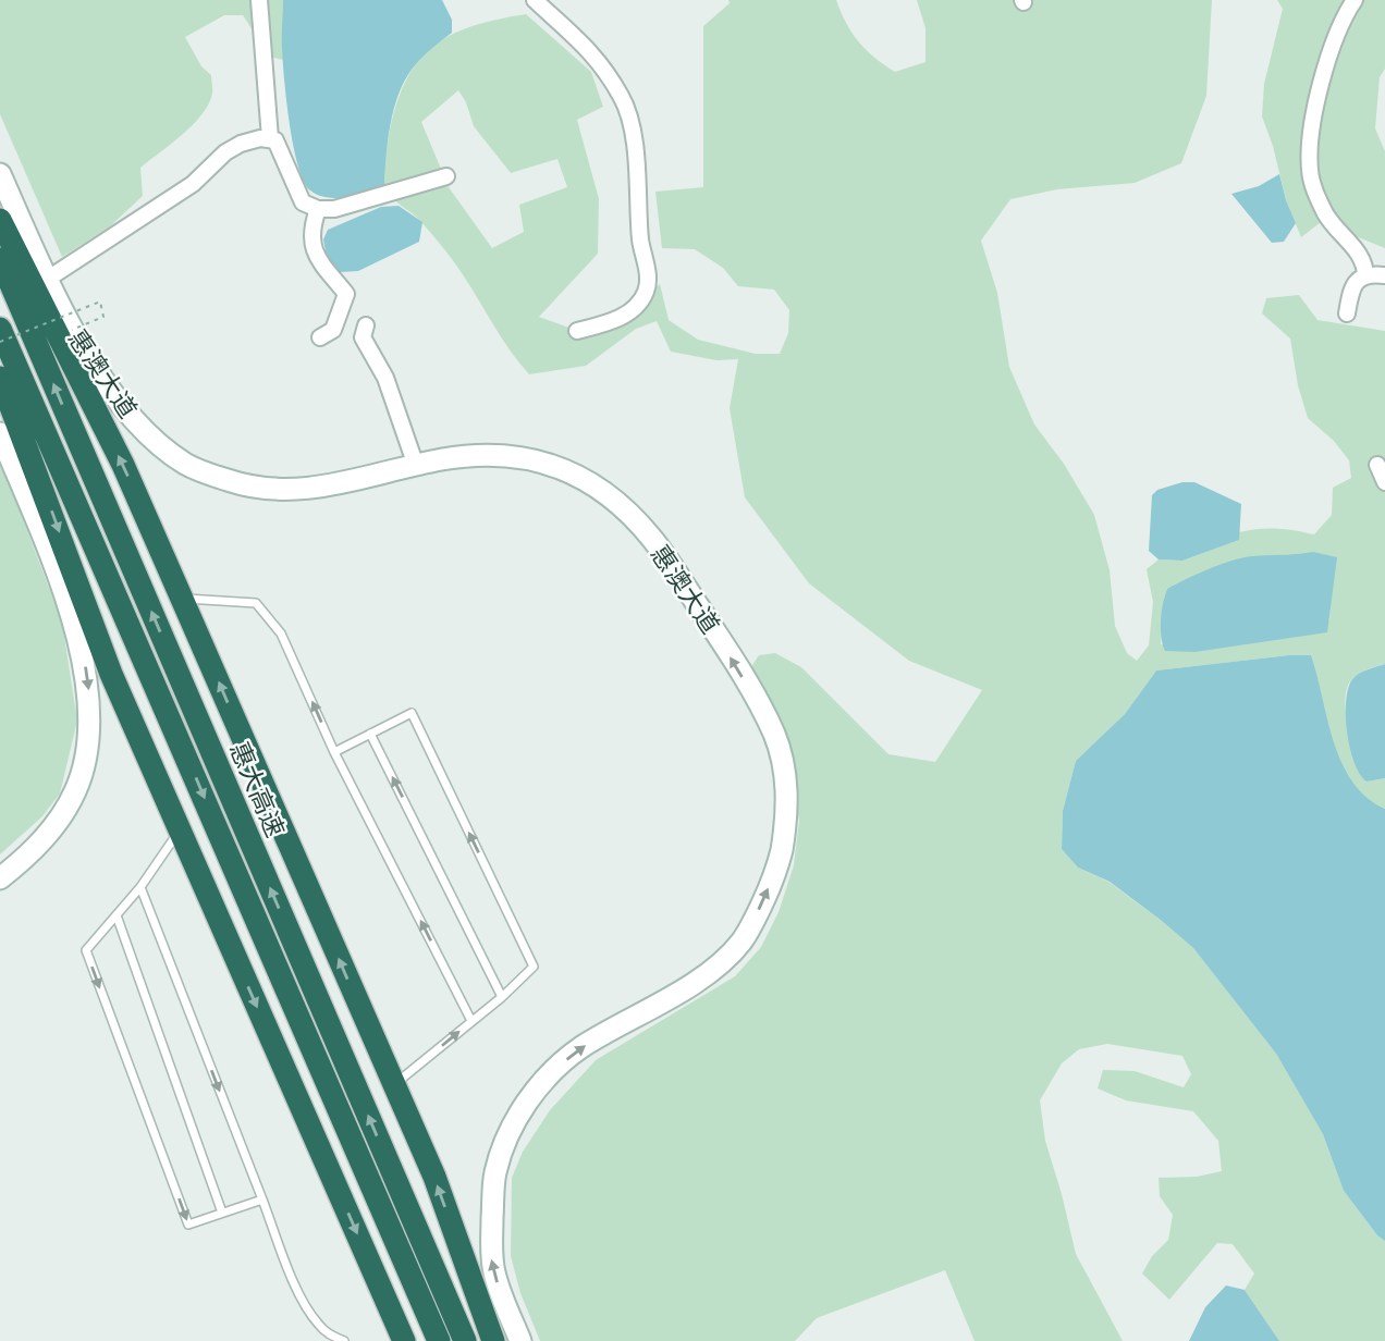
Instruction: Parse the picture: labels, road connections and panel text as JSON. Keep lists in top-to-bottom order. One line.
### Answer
{"streets":{"highway":["惠大高速"],"street":["惠澳大道"]}}
